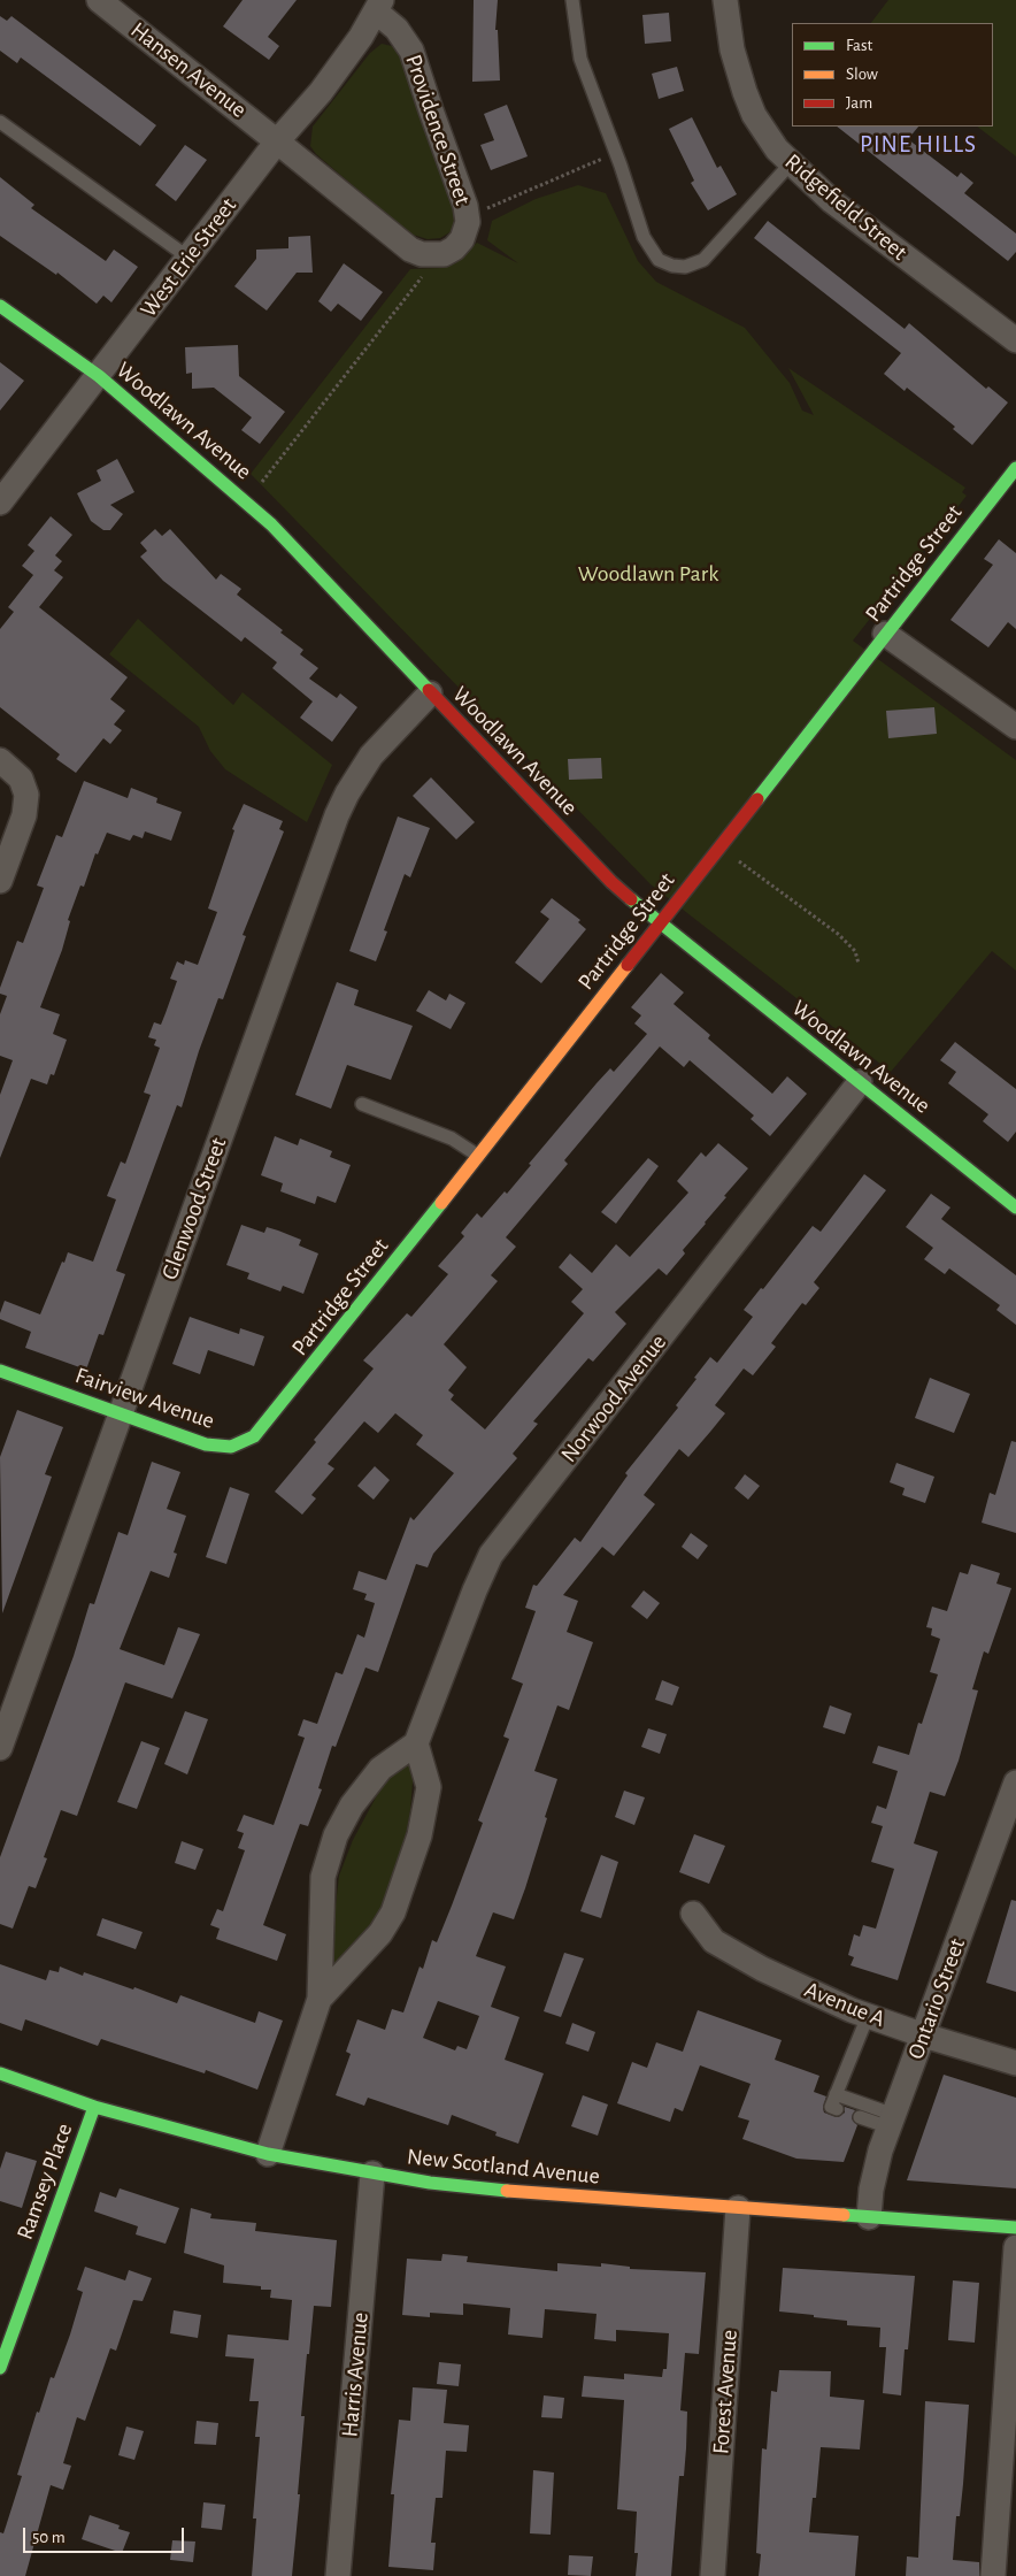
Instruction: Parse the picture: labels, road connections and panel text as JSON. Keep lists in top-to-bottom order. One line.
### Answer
{"streets":{"street":["Hansen Avenue","Providence Street","Ridgefield Street","West Erie Street","Woodlawn Avenue","Partridge Street","Glenwood Street","Fairview Avenue","Norwood Avenue","Ontario Street","Avenue A","New Scotland Avenue","Ramsey Place","Harris Avenue","Forest Avenue"]},"crossings":[["Hansen Avenue","West Erie Street"],["Providence Street","West Erie Street"],["West Erie Street","Woodlawn Avenue"],["Woodlawn Avenue","Partridge Street"],["Woodlawn Avenue","Glenwood Street"],["Woodlawn Avenue","Norwood Avenue"],["Partridge Street","Fairview Avenue"],["Glenwood Street","Fairview Avenue"],["Ontario Street","Avenue A"],["Ontario Street","New Scotland Avenue"],["New Scotland Avenue","Ramsey Place"],["New Scotland Avenue","Harris Avenue"],["New Scotland Avenue","Forest Avenue"]],"districts":["PINE HILLS"],"parks":["Woodlawn Park"],"legend":["Fast","Slow","Jam"],"scale_bar":"50 m"}
